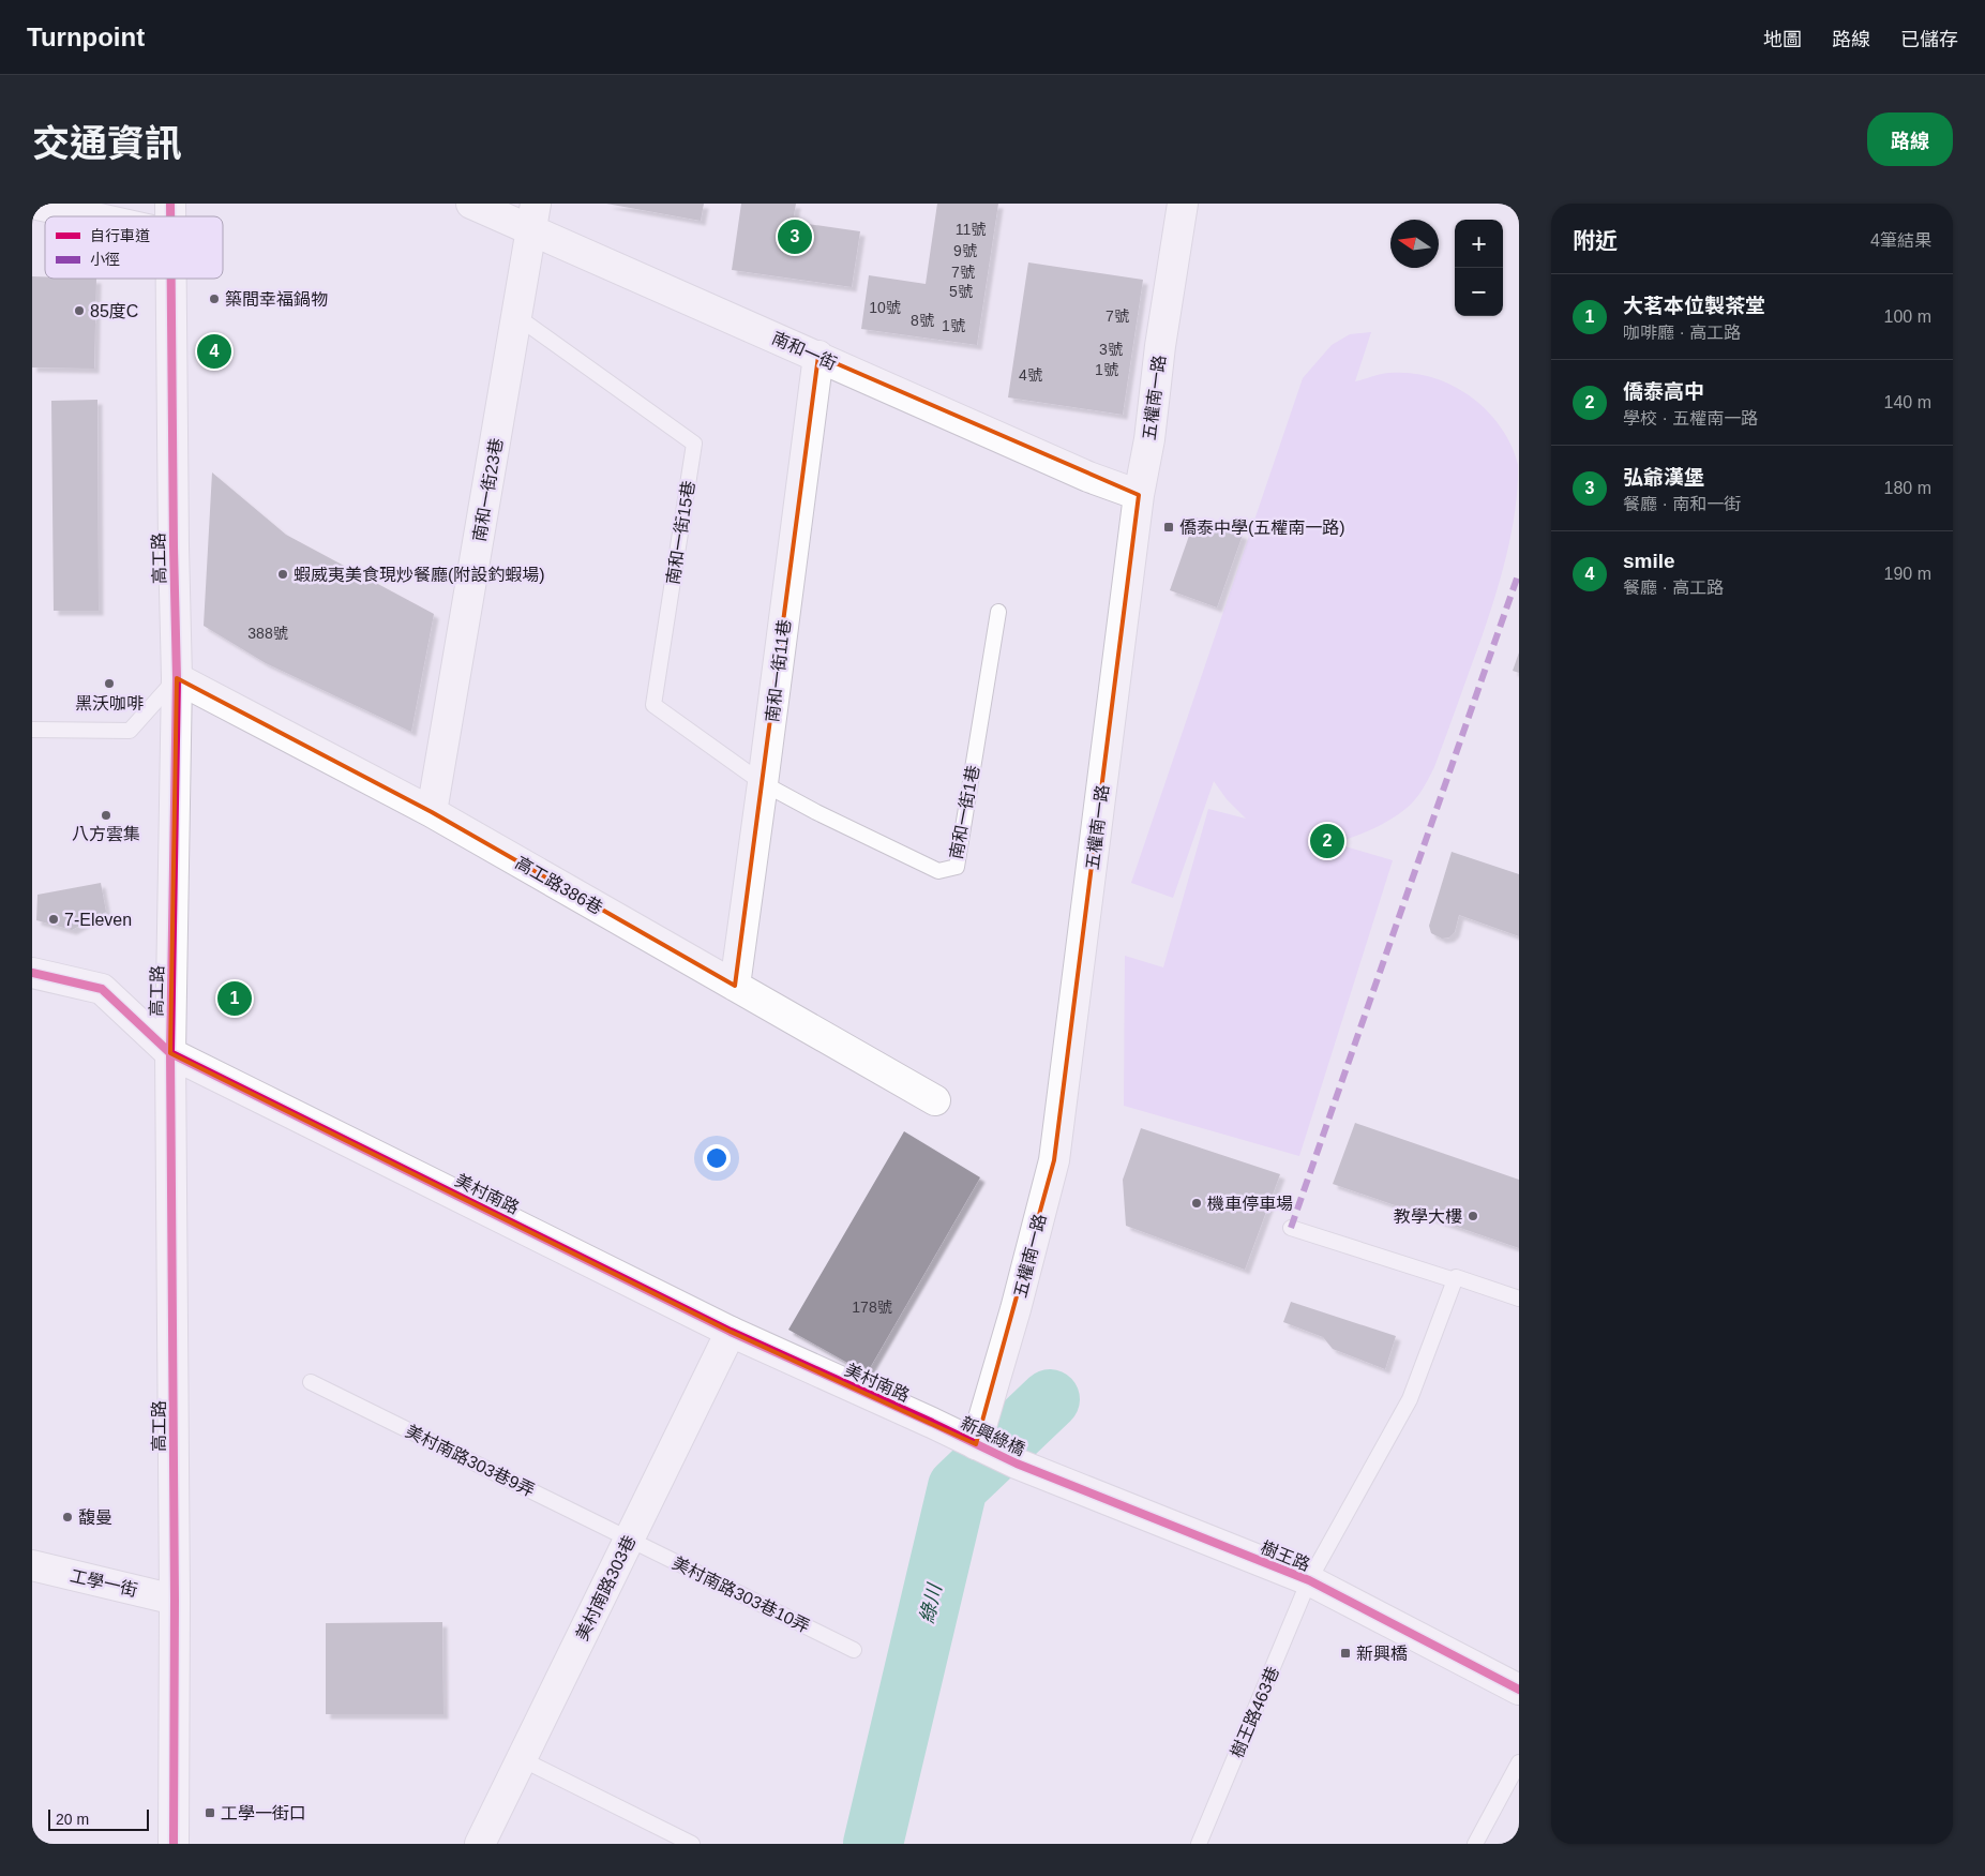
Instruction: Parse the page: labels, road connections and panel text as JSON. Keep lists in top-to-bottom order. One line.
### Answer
{"streets":{"street":["南和一街","五權南一路","南和一街23巷","高工路","南和一街11巷","高工路386巷","美村南路","新興綠橋","樹王路","工學一街","美村南路303巷"],"lane":["南和一街15巷","南和一街1巷","美村南路303巷9弄","美村南路303巷10弄","樹王路463巷"]},"crossings":[["南和一街","五權南一路"],["南和一街","南和一街23巷"],["南和一街","南和一街11巷"],["五權南一路","新興綠橋"],["南和一街23巷","南和一街15巷"],["南和一街23巷","高工路386巷"],["南和一街15巷","南和一街11巷"],["南和一街15巷","南和一街1巷"],["高工路","高工路386巷"],["高工路","美村南路"],["高工路","工學一街"],["南和一街11巷","南和一街1巷"],["南和一街11巷","高工路386巷"],["美村南路","新興綠橋"],["美村南路","美村南路303巷"],["新興綠橋","樹王路"],["美村南路303巷9弄","美村南路303巷"],["美村南路303巷9弄","美村南路303巷10弄"],["樹王路","樹王路463巷"],["美村南路303巷","美村南路303巷10弄"]],"water":["綠川"],"places":{"other":["築間幸福鍋物","85度C","蝦威夷美食現炒餐廳(附設釣蝦場)","黑沃咖啡","八方雲集","7-Eleven","機車停車場","教學大樓","馥曼"],"transit":["僑泰中學(五權南一路)","新興橋","工學一街口"]},"house_numbers":["11號","9號","7號","5號","10號","7號","8號","1號","3號","1號","4號","388號","178號"],"legend":["自行車道","小徑"],"scale_bar":"20 m","north":"left","page":{"header":"Turnpoint","nav":["地圖","路線","已儲存"],"title":"交通資訊","buttons":"路線","heading":["附近","4筆結果"],"pins":["3","4","2","1"],"map_buttons":["+","−"],"list":[{"mark":"1","name":"大茗本位製茶堂","note":"咖啡廳 · 高工路","value":"100 m"},{"mark":"2","name":"僑泰高中","note":"學校 · 五權南一路","value":"140 m"},{"mark":"3","name":"弘爺漢堡","note":"餐廳 · 南和一街","value":"180 m"},{"mark":"4","name":"smile","note":"餐廳 · 高工路","value":"190 m"}],"scale":"20 m"}}
